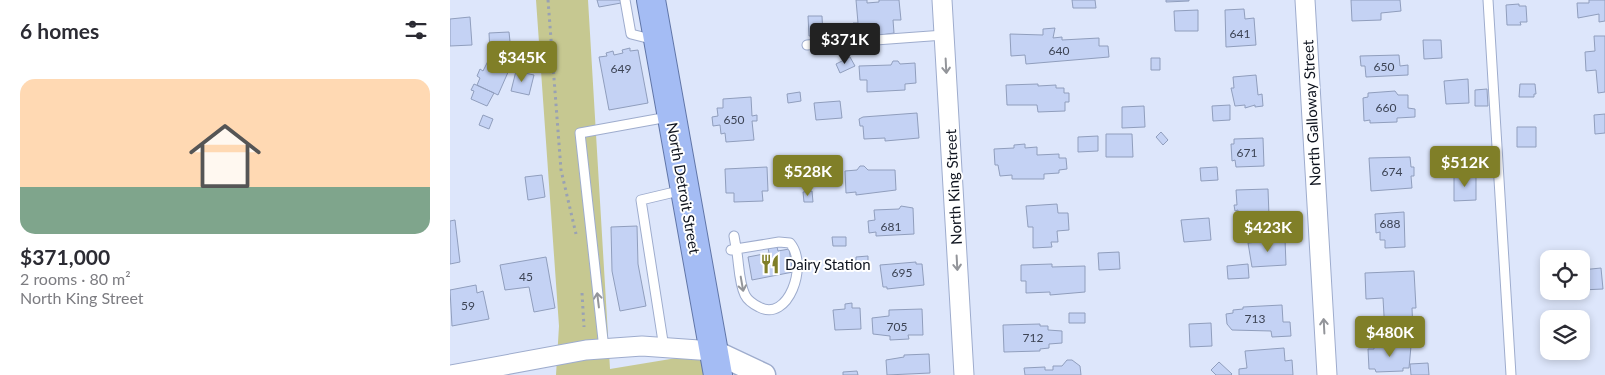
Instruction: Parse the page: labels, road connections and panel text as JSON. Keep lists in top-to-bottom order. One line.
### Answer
{"streets":{"highway":["North Detroit Street"],"street":["North Galloway Street","North King Street"]},"one_way":["North Galloway Street","North King Street"],"places":{"restaurant":["Dairy Station"]},"house_numbers":["641","640","650","649","660","650","671","674","688","681","695","45","59","713","705","712"],"page":{"heading":"6 homes","price":["$371K","$345K","$512K","$528K","$423K","$480K"],"list":[{"name":"$371,000","note":"2 rooms · 80 m² · North King Street"}]}}
